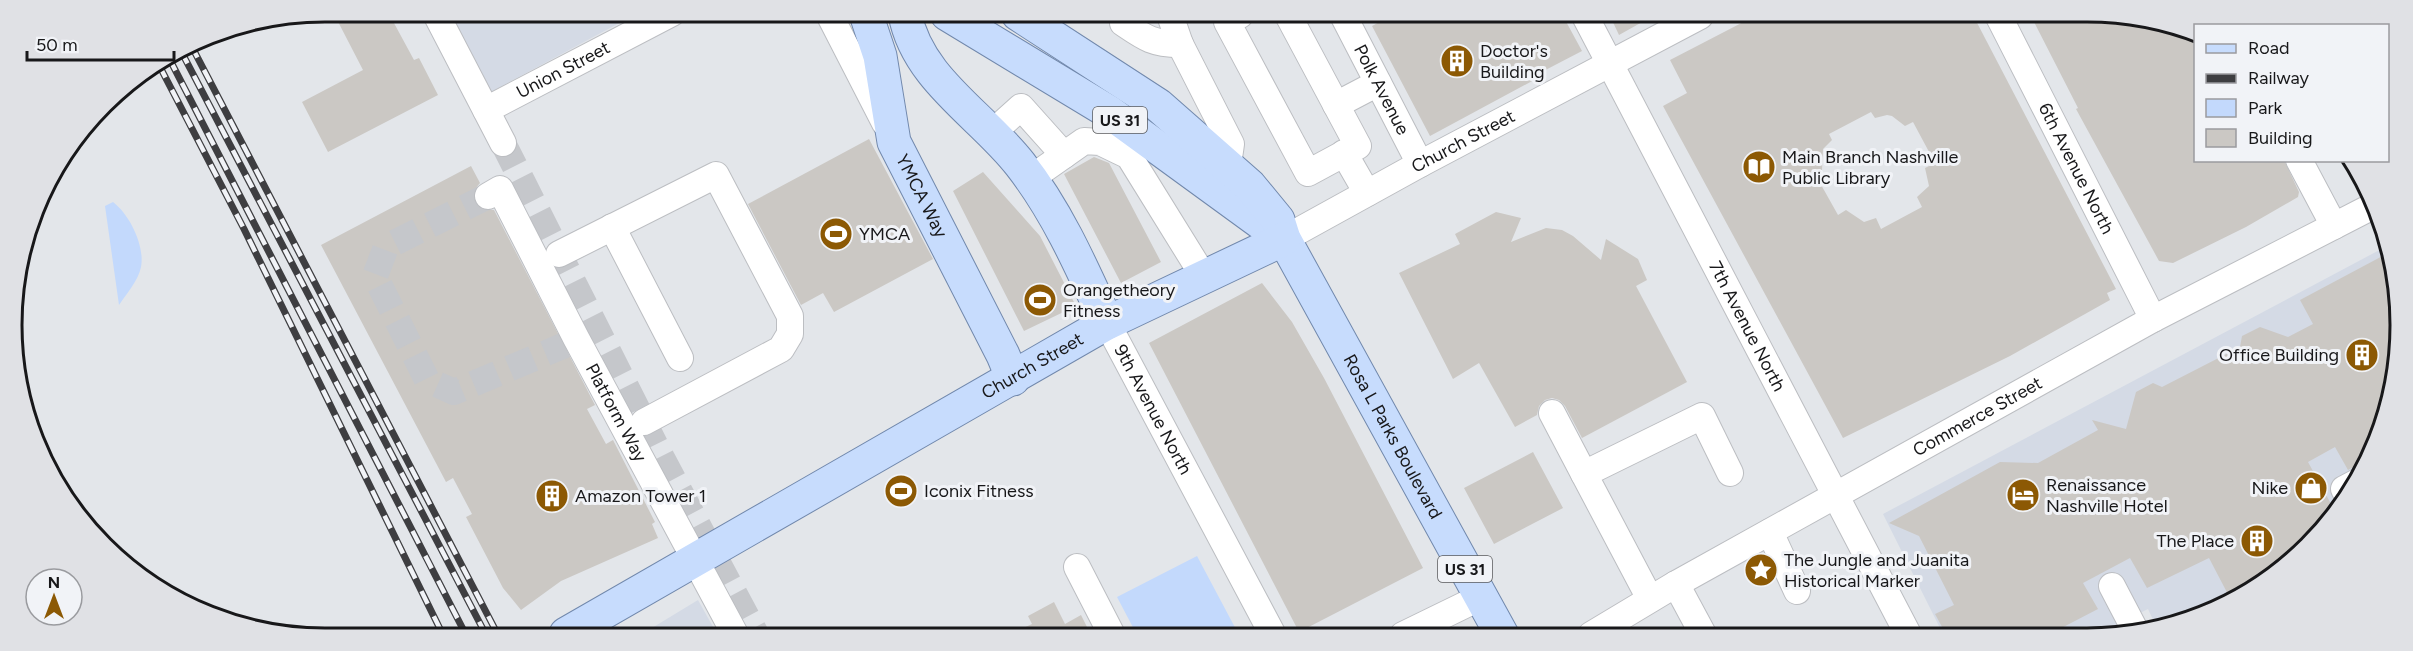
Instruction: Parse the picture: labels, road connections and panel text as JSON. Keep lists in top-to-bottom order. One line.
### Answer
{"streets":{"main road":["US 31","Church Street","YMCA Way","9th Avenue North","Rosa L Parks Boulevard"],"street":["Union Street","Polk Avenue","6th Avenue North","7th Avenue North","Platform Way","Commerce Street"]},"crossings":[["Polk Avenue","Church Street"],["Church Street","YMCA Way"],["Church Street","7th Avenue North"],["Church Street","9th Avenue North"],["Church Street","Platform Way"],["Church Street","Rosa L Parks Boulevard"],["6th Avenue North","Commerce Street"],["7th Avenue North","Commerce Street"]],"places":{"building":["Doctor's Building","Office Building","Amazon Tower 1","The Place"],"library":["Main Branch Nashville Public Library"],"sports":["YMCA","Orangetheory Fitness","Iconix Fitness"],"shop":["Nike"],"hotel":["Renaissance Nashville Hotel"],"place":["The Jungle and Juanita Historical Marker"]},"legend":["Road","Railway","Park","Building"],"scale_bar":"50 m","north":"top"}
